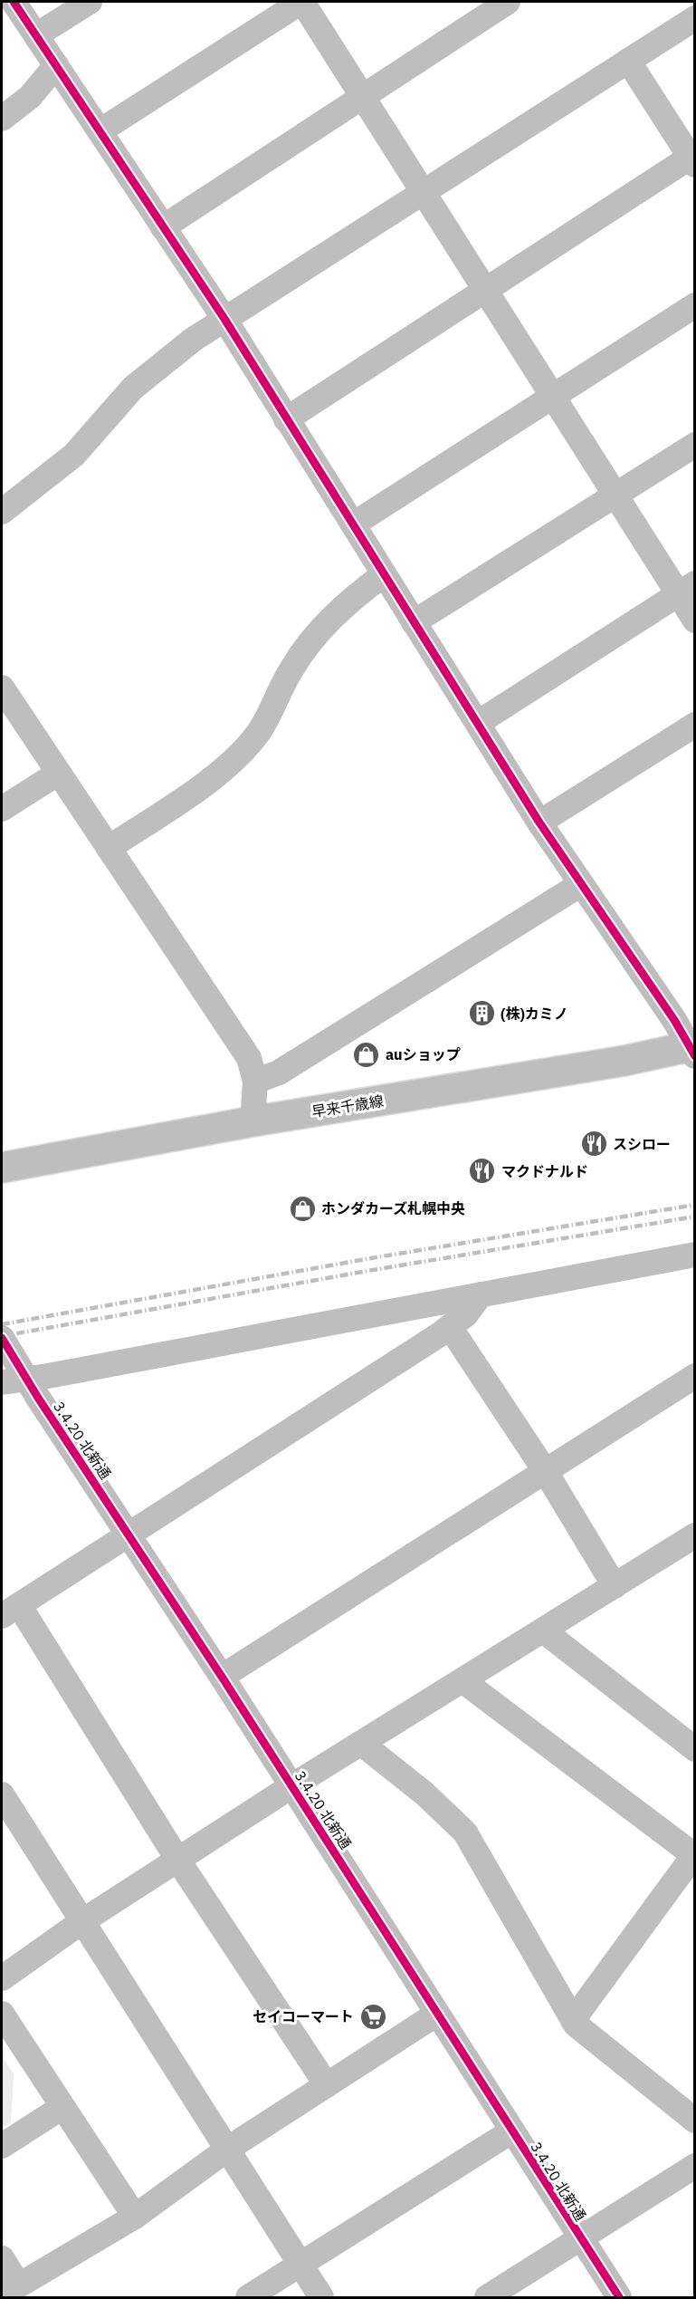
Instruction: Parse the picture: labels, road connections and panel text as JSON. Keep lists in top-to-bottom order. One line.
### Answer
{"streets":{"main road":["早来千歳線"],"street":["3.4.20 北新通"]},"places":{"building":["(株)カミノ"],"shop":["auショップ","ホンダカーズ札幌中央"],"restaurant":["スシロー","マクドナルド"],"supermarket":["セイコーマート"]}}
